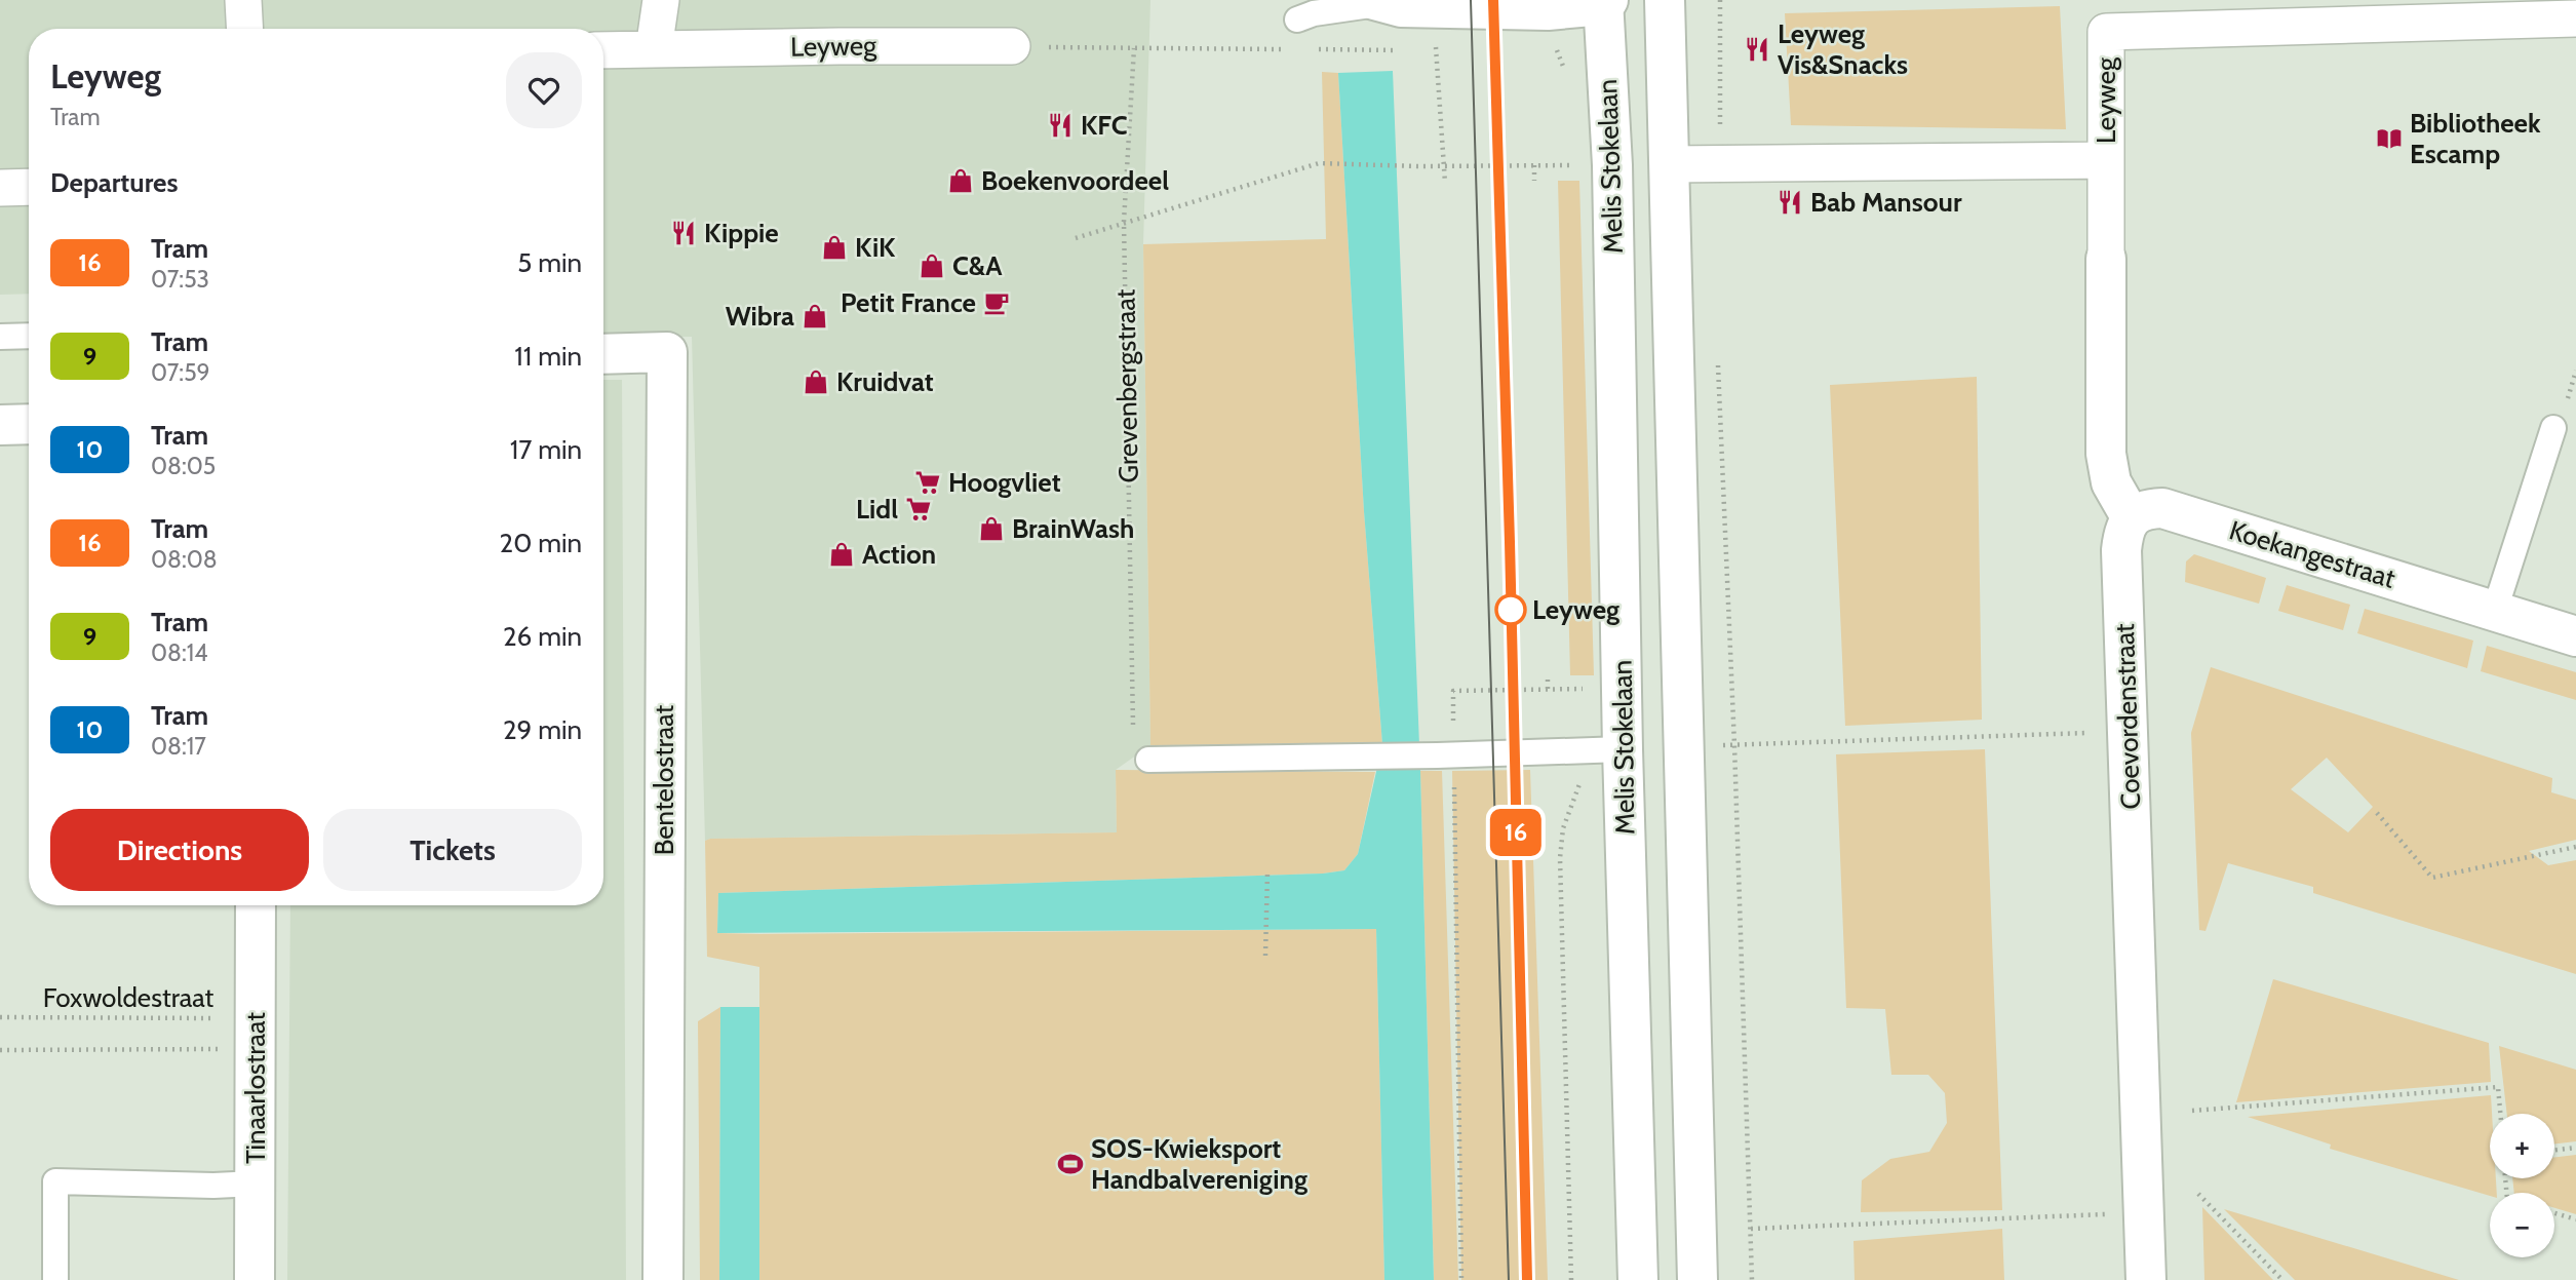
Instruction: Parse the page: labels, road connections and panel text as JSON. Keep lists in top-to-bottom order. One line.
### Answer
{"streets":{"street":["Leyweg","Melis Stokelaan","Koekangestraat","Coevordenstraat","Bentelostraat","Tinaarlostraat"],"path":["Grevenbergstraat","Foxwoldestraat"]},"crossings":[["Koekangestraat","Coevordenstraat"],["Foxwoldestraat","Tinaarlostraat"]],"places":{"restaurant":["Leyweg Vis&Snacks","KFC","Bab Mansour","Kippie"],"library":["Bibliotheek Escamp"],"shop":["Boekenvoordeel","KiK","C&A","Wibra","Kruidvat","BrainWash","Action"],"cafe":["Petit France"],"supermarket":["Hoogvliet","Lidl"],"other":["Leyweg"],"sports":["SOS-Kwieksport Handbalvereniging"]},"lines":["tram line 16"],"page":{"on_map":"16","heading":[["Leyweg","Tram"],"Departures"],"list":[{"mark":"16","name":"Tram","note":"07:53","value":"5 min"},{"mark":"9","name":"Tram","note":"07:59","value":"11 min"},{"mark":"10","name":"Tram","note":"08:05","value":"17 min"},{"mark":"16","name":"Tram","note":"08:08","value":"20 min"},{"mark":"9","name":"Tram","note":"08:14","value":"26 min"},{"mark":"10","name":"Tram","note":"08:17","value":"29 min"}],"buttons":["Directions","Tickets"],"map_buttons":["+","−"]}}
